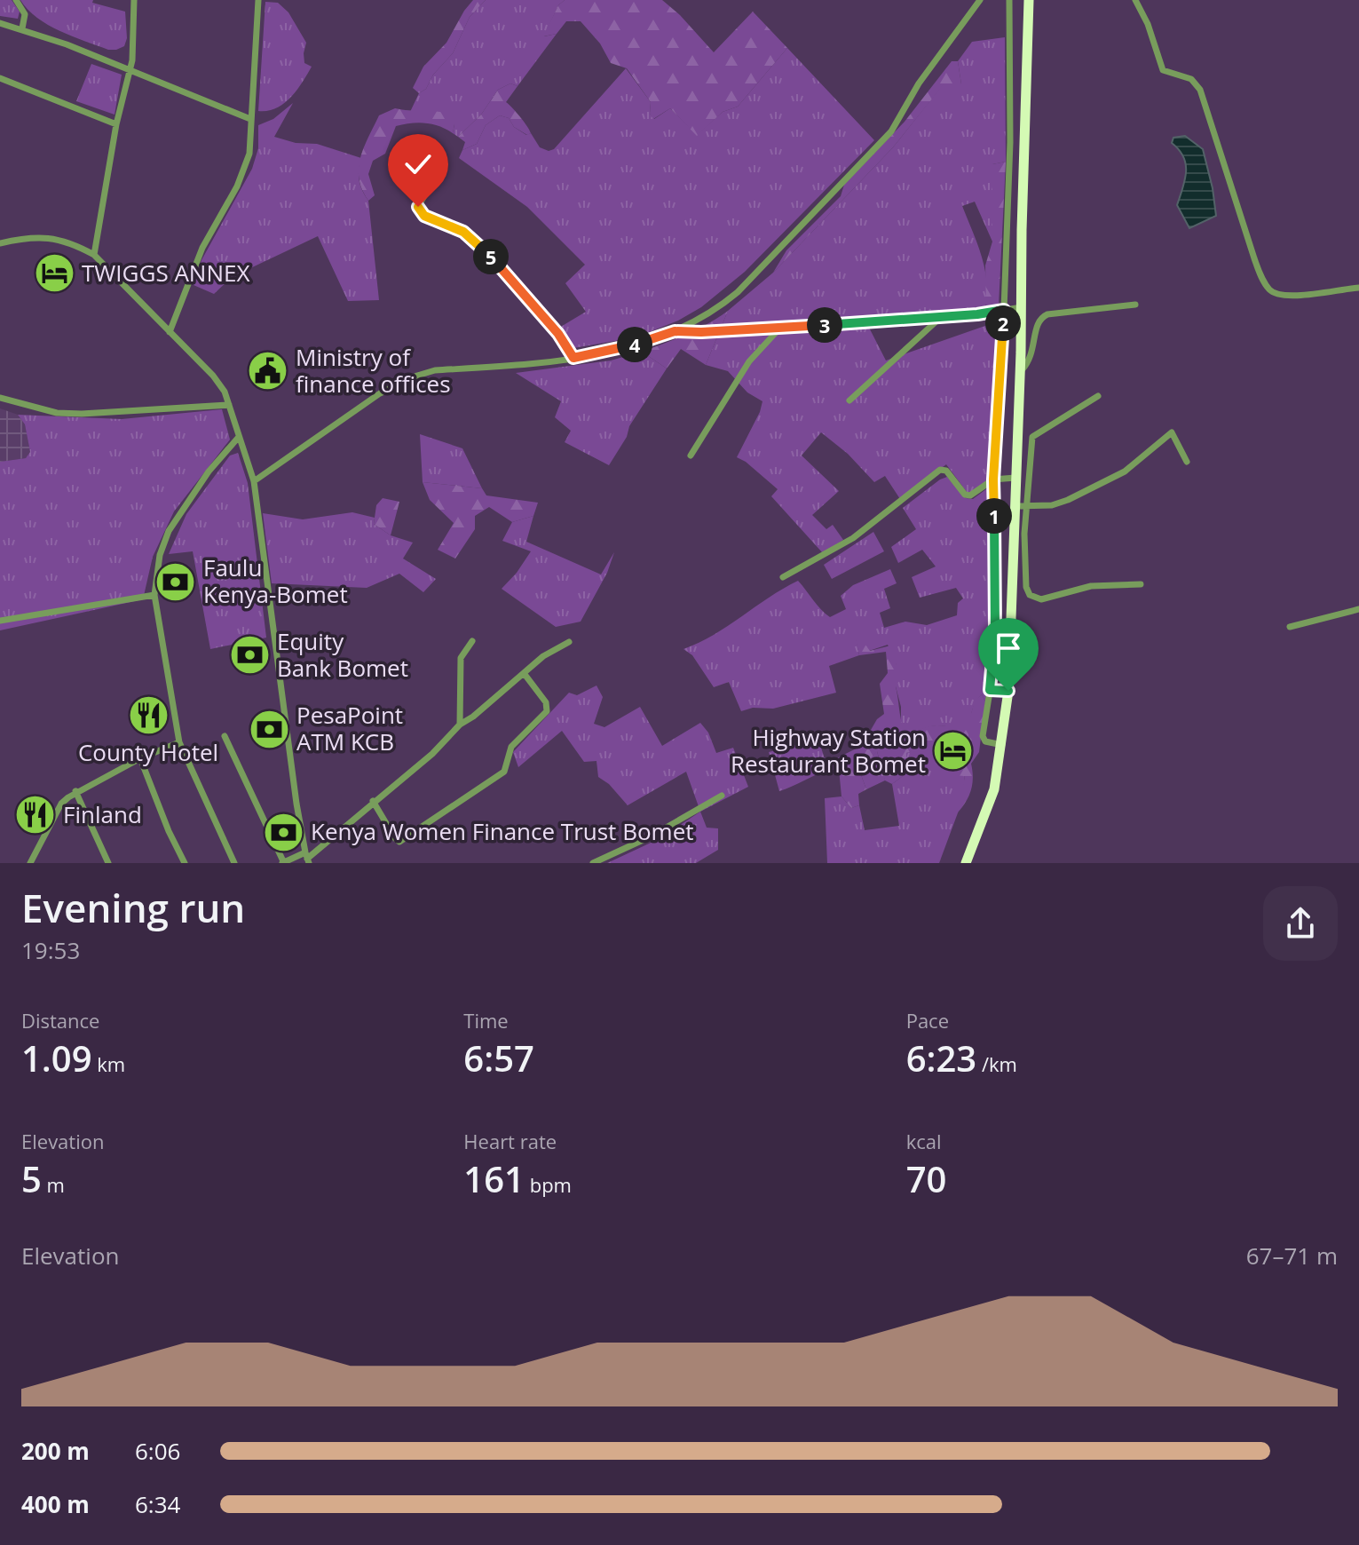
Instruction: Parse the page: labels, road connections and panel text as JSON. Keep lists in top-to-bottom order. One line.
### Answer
{"places":{"hotel":["TWIGGS ANNEX","Highway Station Restaurant Bomet"],"public building":["Ministry of finance offices"],"bank":["Faulu Kenya-Bomet","Equity Bank Bomet","PesaPoint ATM KCB","Kenya Women Finance Trust Bomet"],"restaurant":["County Hotel","Finland"]},"page":{"pins":["5","2","3","4","1"],"heading":["Evening run","19:53"],"stats":[["Distance","1.09 km"],["Time","6:57"],["Pace","6:23 /km"],["Elevation","5 m"],["Heart rate","161 bpm"],["kcal","70"]],"chart":["Elevation","67–71 m"],"list":[{"name":"200 m","note":"6:06"},{"name":"400 m","note":"6:34"}]}}
